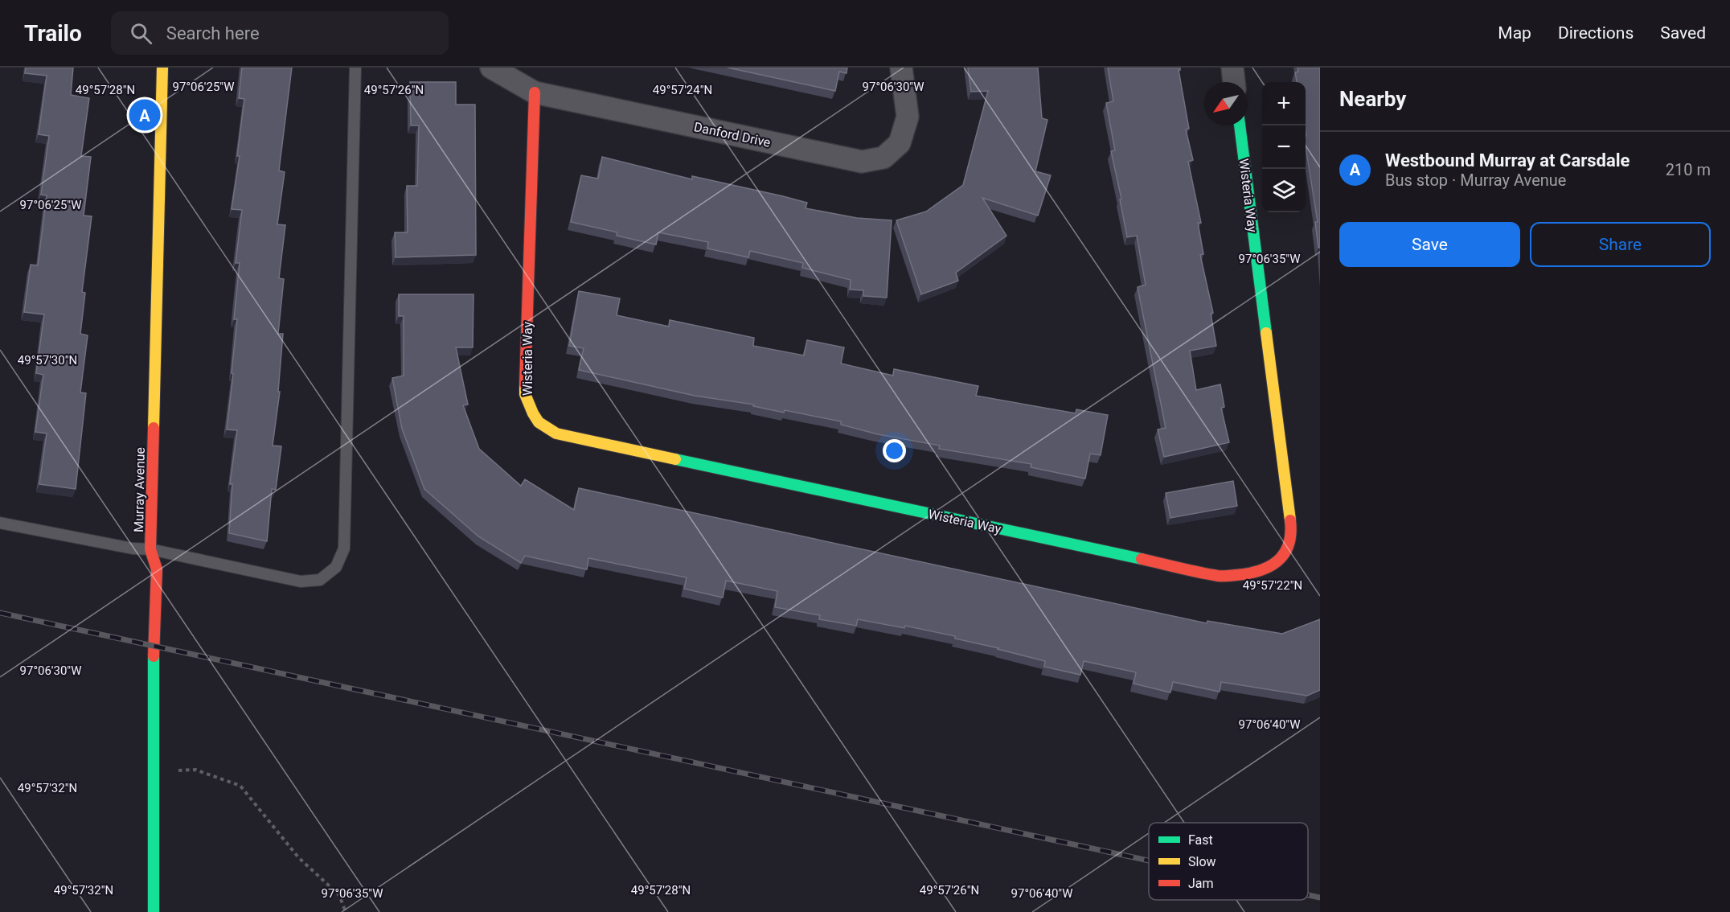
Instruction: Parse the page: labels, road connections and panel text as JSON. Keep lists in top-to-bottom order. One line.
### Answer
{"streets":{"street":["Danford Drive","Wisteria Way","Murray Avenue"]},"crossings":[["Danford Drive","Wisteria Way"]],"legend":["Fast","Slow","Jam"],"north":"bottom left","page":{"header":"Trailo","search":"Search here","nav":["Map","Directions","Saved"],"heading":"Nearby","map_buttons":["+","−"],"pins":"A","list":[{"mark":"A","name":"Westbound Murray at Carsdale","note":"Bus stop · Murray Avenue","value":"210 m"}],"buttons":["Save","Share"]},"coordinates":["97°06'25\"W","97°06'30\"W","49°57'28\"N","49°57'26\"N","49°57'24\"N","97°06'35\"W","49°57'30\"N","49°57'22\"N","97°06'40\"W","49°57'32\"N"]}
